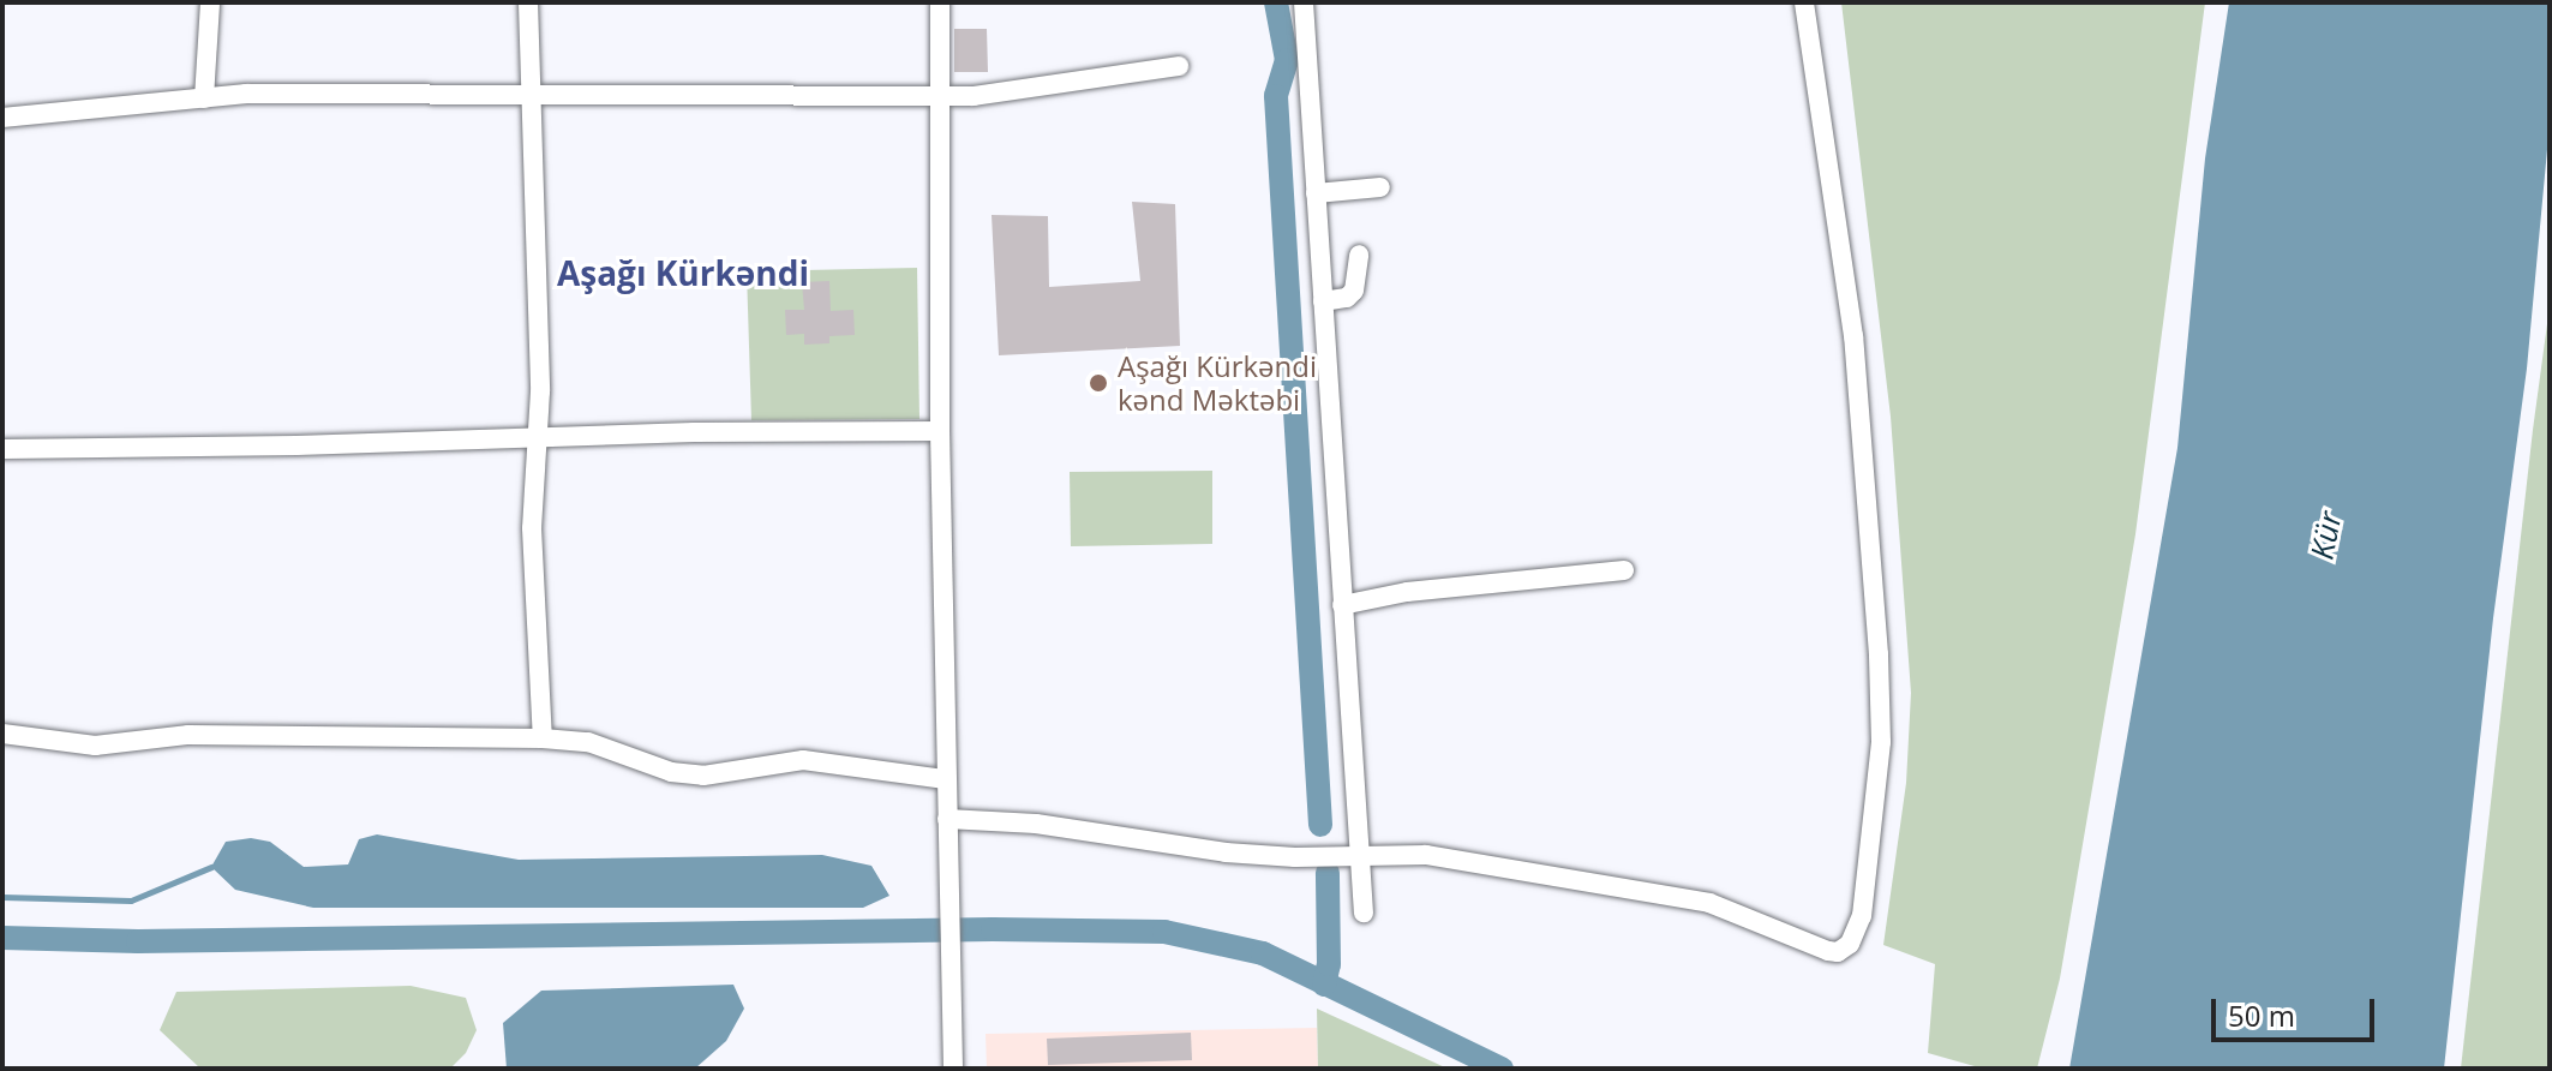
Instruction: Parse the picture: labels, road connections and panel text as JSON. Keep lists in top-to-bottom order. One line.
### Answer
{"districts":["Aşağı Kürkəndi"],"water":["Kür"],"places":["Aşağı Kürkəndi kənd Məktəbi"],"scale_bar":"50 m"}
